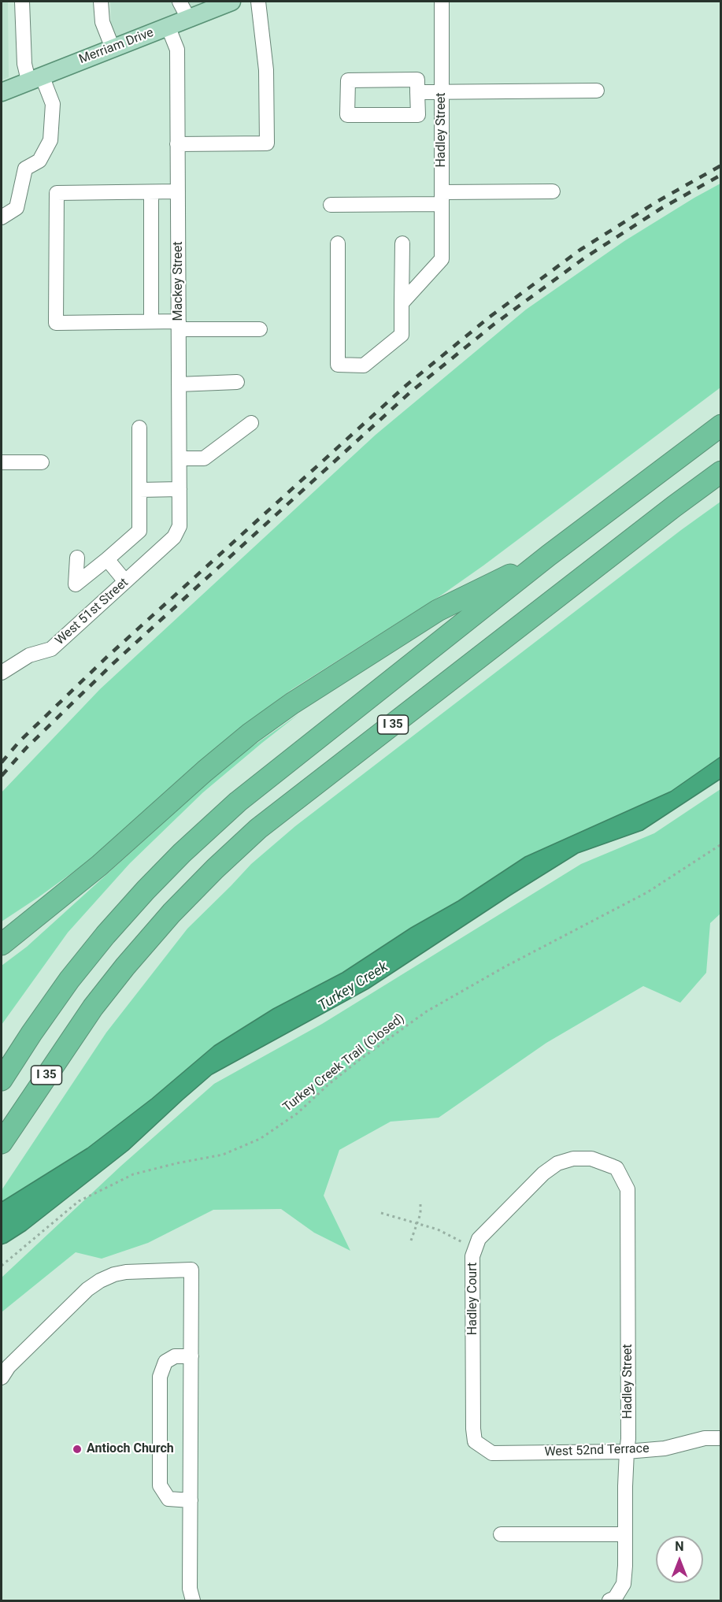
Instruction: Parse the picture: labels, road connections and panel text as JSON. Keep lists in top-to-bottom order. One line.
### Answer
{"streets":{"highway":["I 35"],"main road":["Merriam Drive"],"street":["Hadley Street","Mackey Street","West 51st Street","Hadley Court","West 52nd Terrace"],"path":["Turkey Creek Trail (Closed)"]},"crossings":[["Merriam Drive","Mackey Street"],["Hadley Street","Hadley Court"],["Hadley Street","West 52nd Terrace"],["Mackey Street","West 51st Street"],["Hadley Court","West 52nd Terrace"]],"water":["Turkey Creek"],"places":["Antioch Church"],"north":"top"}
